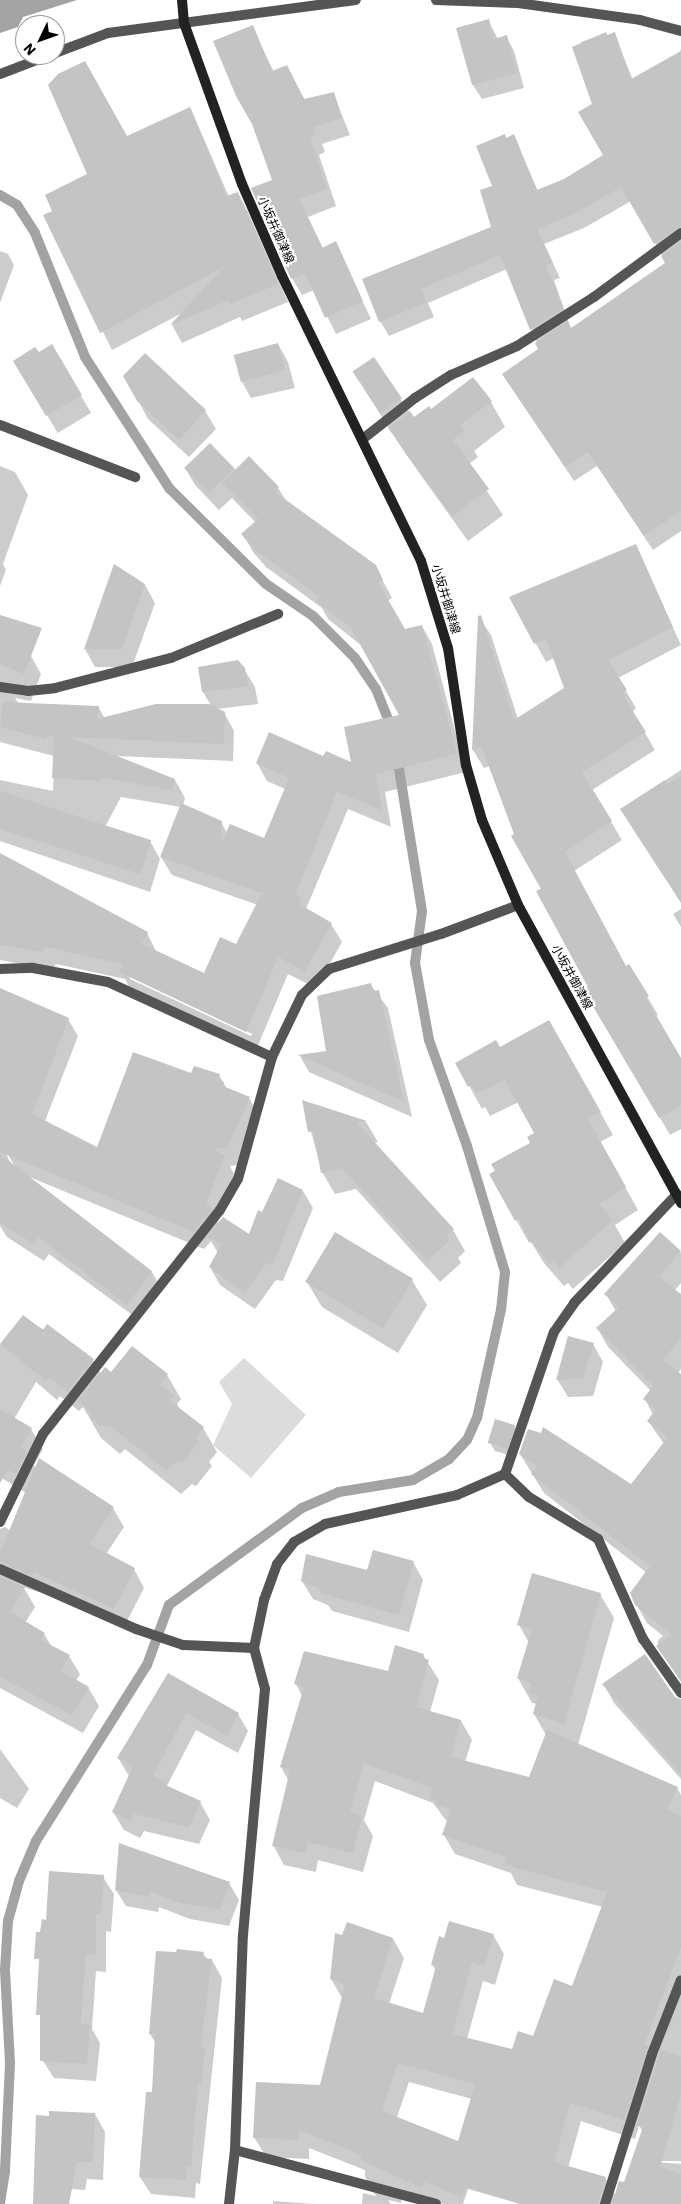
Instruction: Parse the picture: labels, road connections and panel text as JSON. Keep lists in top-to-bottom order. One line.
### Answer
{"streets":{"main road":["小坂井御津線"]},"north":"bottom left"}
